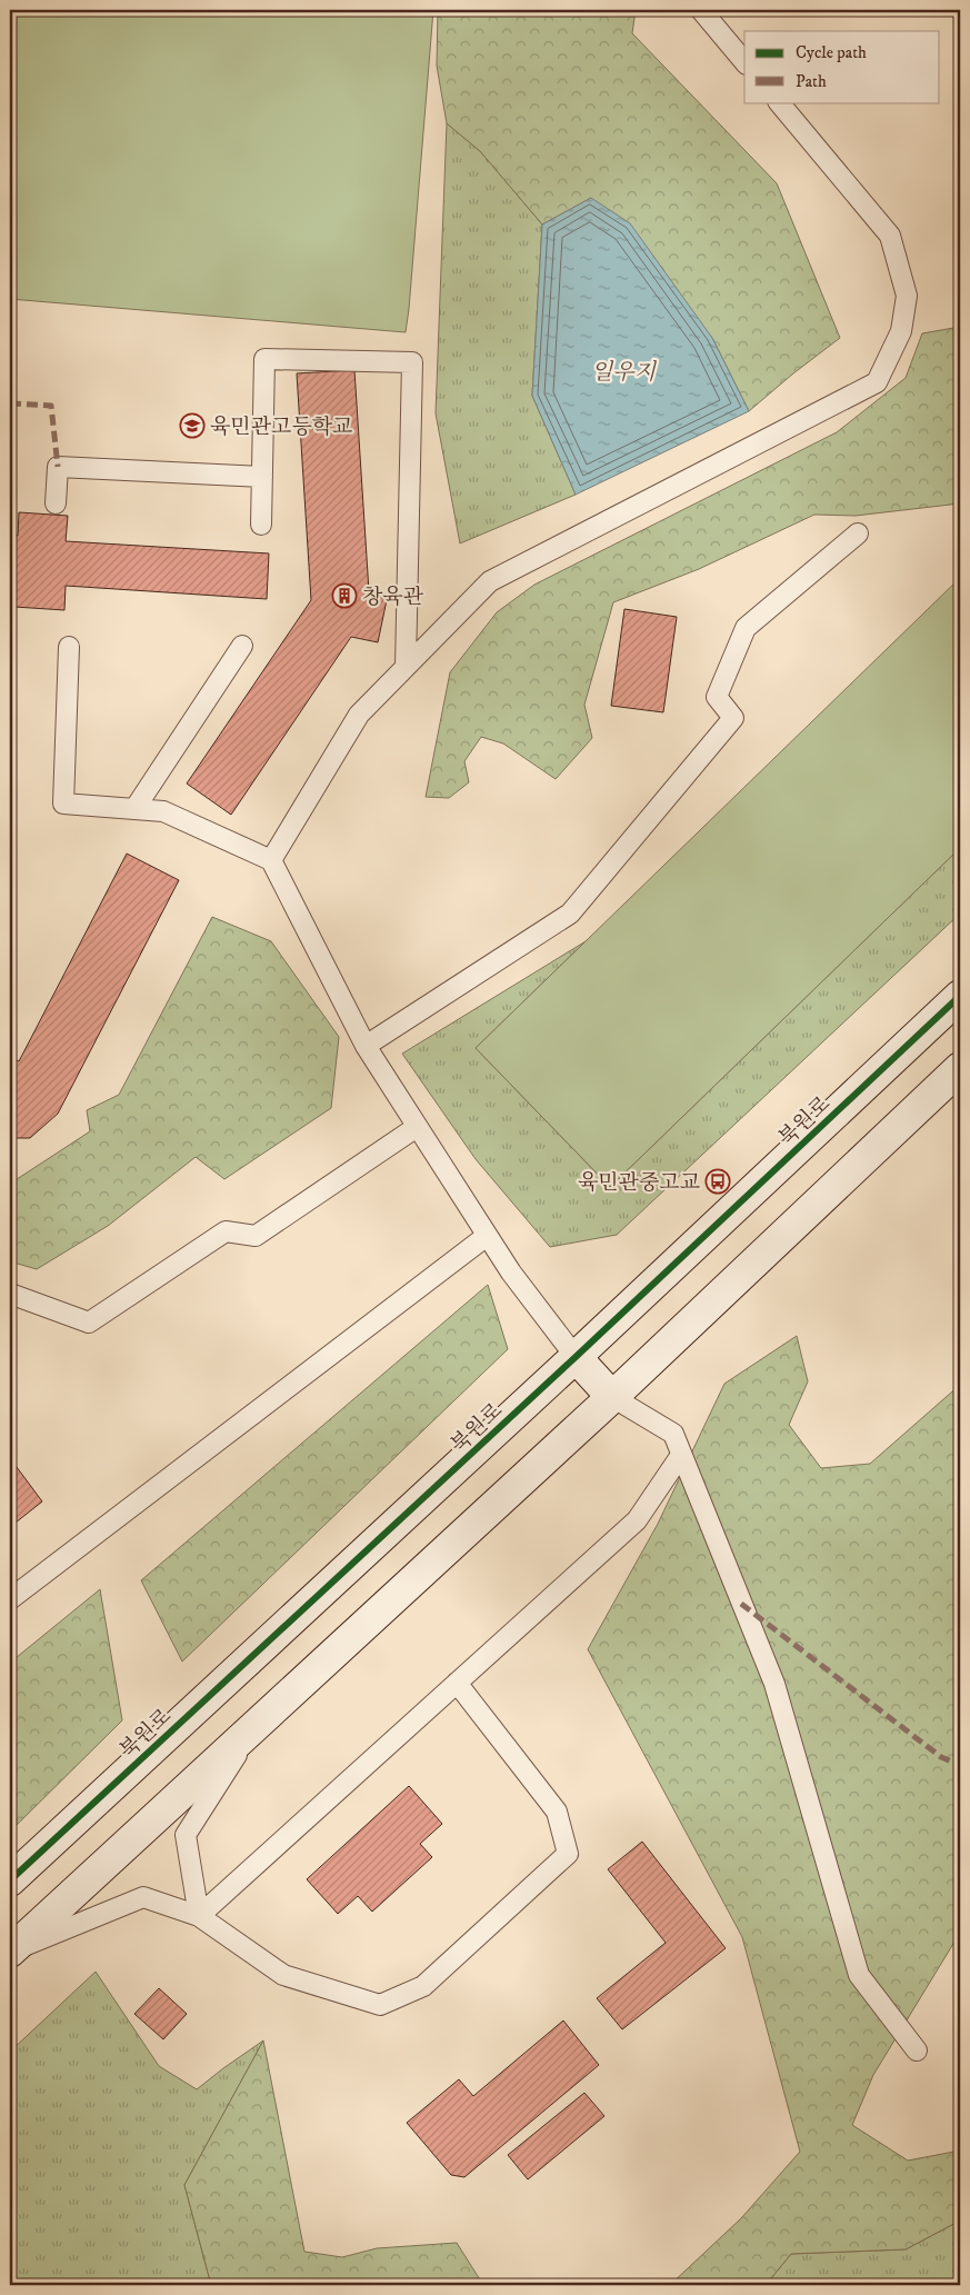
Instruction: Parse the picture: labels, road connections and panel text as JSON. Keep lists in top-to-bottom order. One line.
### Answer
{"streets":{"street":["북원로"]},"water":["일우지"],"places":{"school or university":["육민관고등학교"],"building":["창육관"],"bus stop":["육민관중고교"]},"legend":["Cycle path","Path"]}
